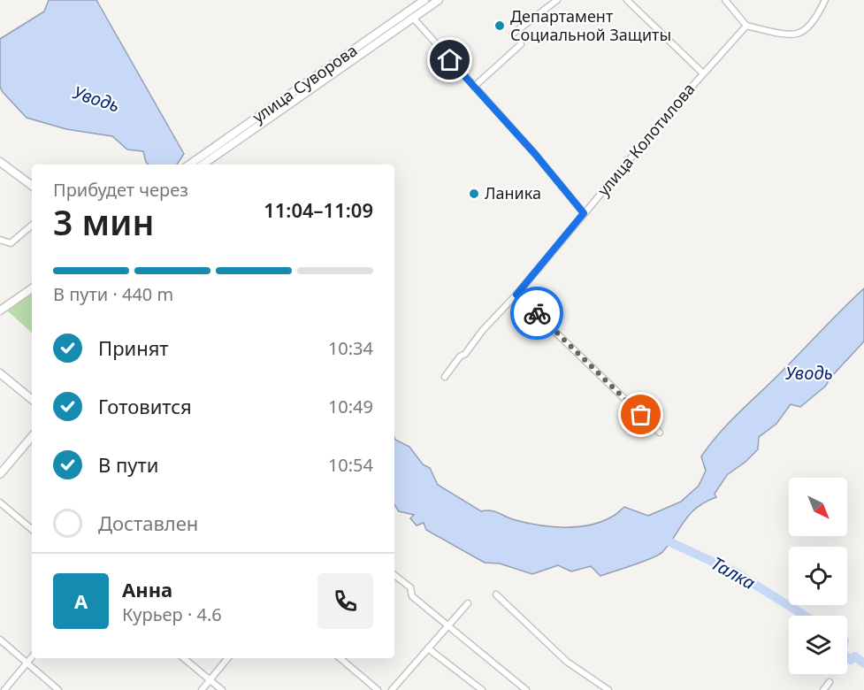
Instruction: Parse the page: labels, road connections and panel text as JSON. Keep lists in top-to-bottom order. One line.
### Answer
{"streets":{"main road":["улица Суворова"],"street":["улица Колотилова"]},"water":["Уводь","Талка"],"places":["Департамент Социальной Защиты","Ланика"],"north":"bottom right","page":{"heading":["3 мин","Прибудет через","11:04–11:09"],"panel":["Анна","Курьер · 4.6"],"bar":"В пути · 440 m","list":[["Принят","10:34"],["Готовится","10:49"],["В пути","10:54"],"Доставлен"],"round":"А"}}
